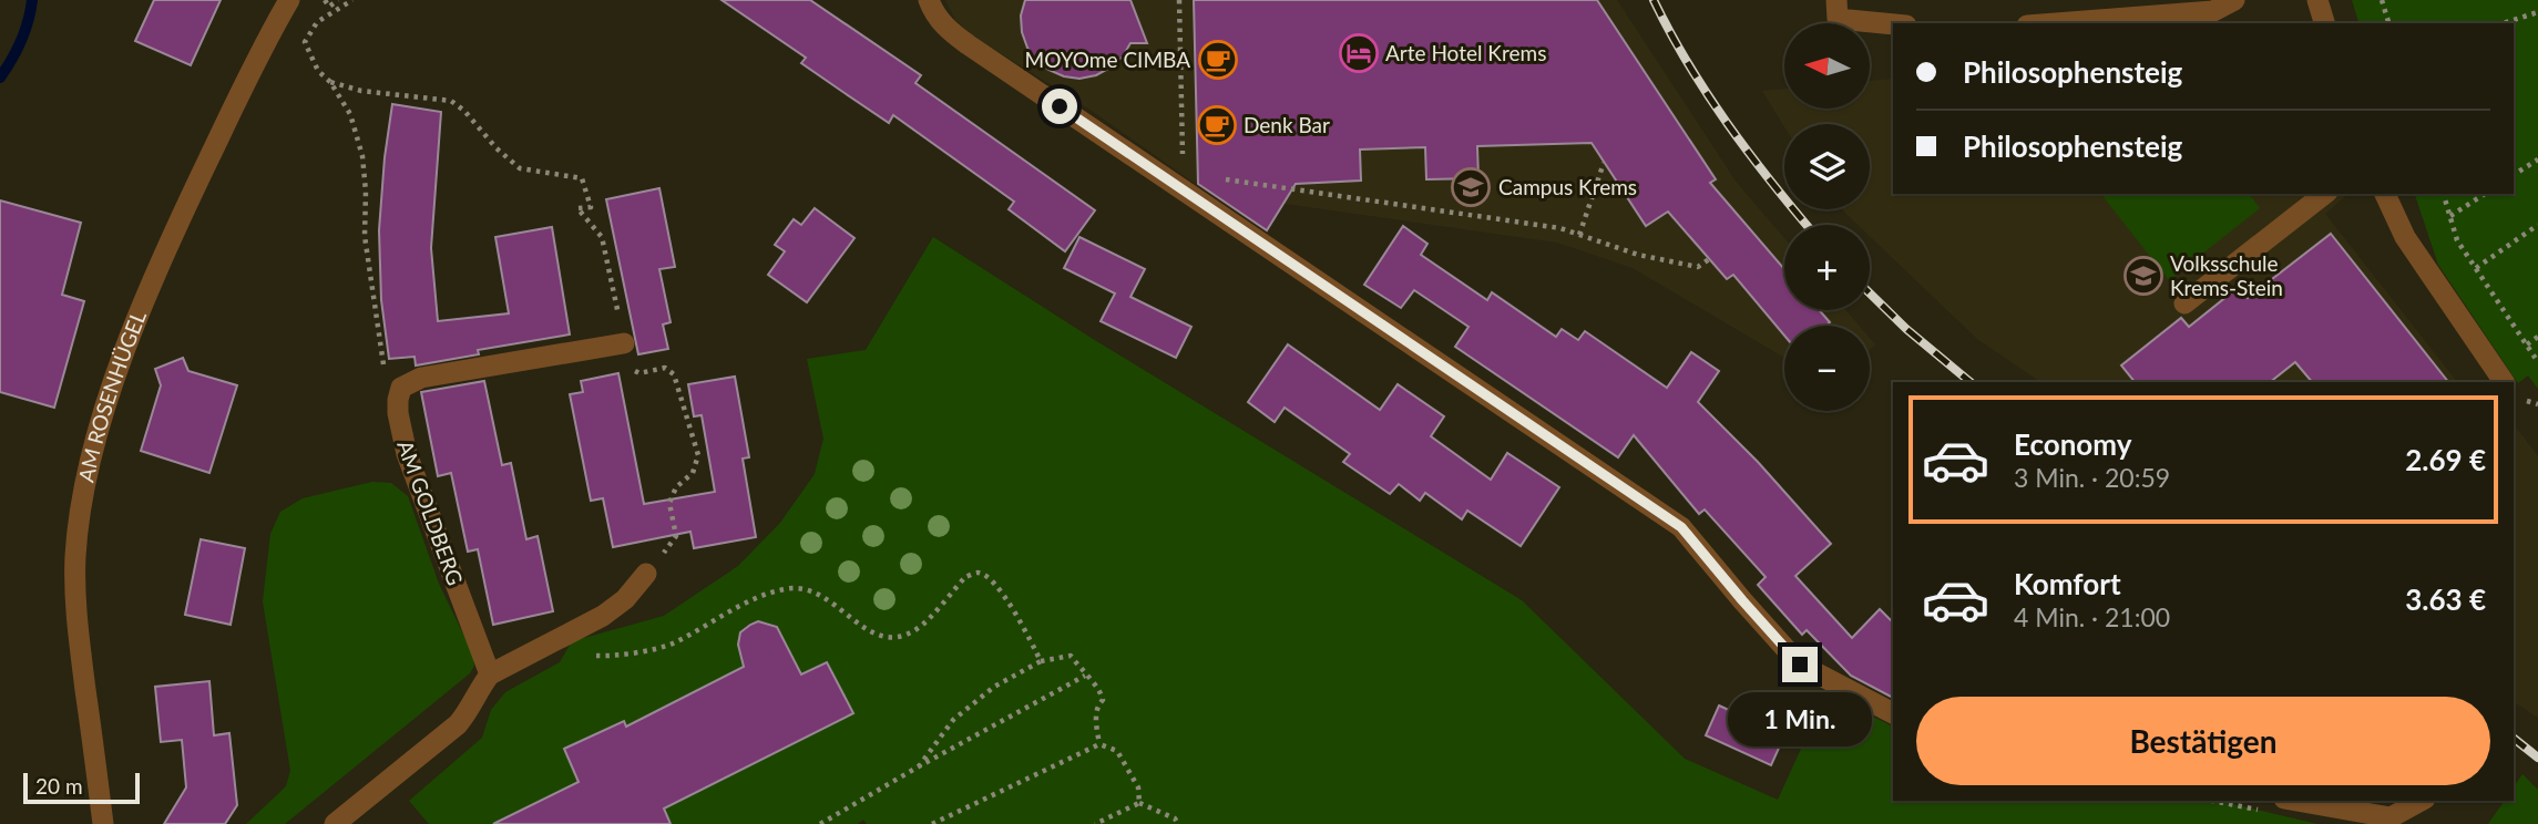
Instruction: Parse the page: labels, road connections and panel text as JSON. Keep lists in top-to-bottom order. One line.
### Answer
{"streets":{"street":["AM ROSENHÜGEL","AM GOLDBERG"]},"places":{"hotel":["Arte Hotel Krems"],"cafe":["MOYOme CIMBA","Denk Bar"],"school or university":["Campus Krems","Volksschule Krems-Stein"]},"scale_bar":"20 m","north":"left","page":{"map_buttons":["+","−"],"banner":["Philosophensteig","Philosophensteig"],"list":[{"name":"Economy","note":"3 Min. · 20:59","value":"2.69 €"},{"name":"Komfort","note":"4 Min. · 21:00","value":"3.63 €"}],"buttons":"Bestätigen","bubble":"1 Min.","scale":"20 m"}}
